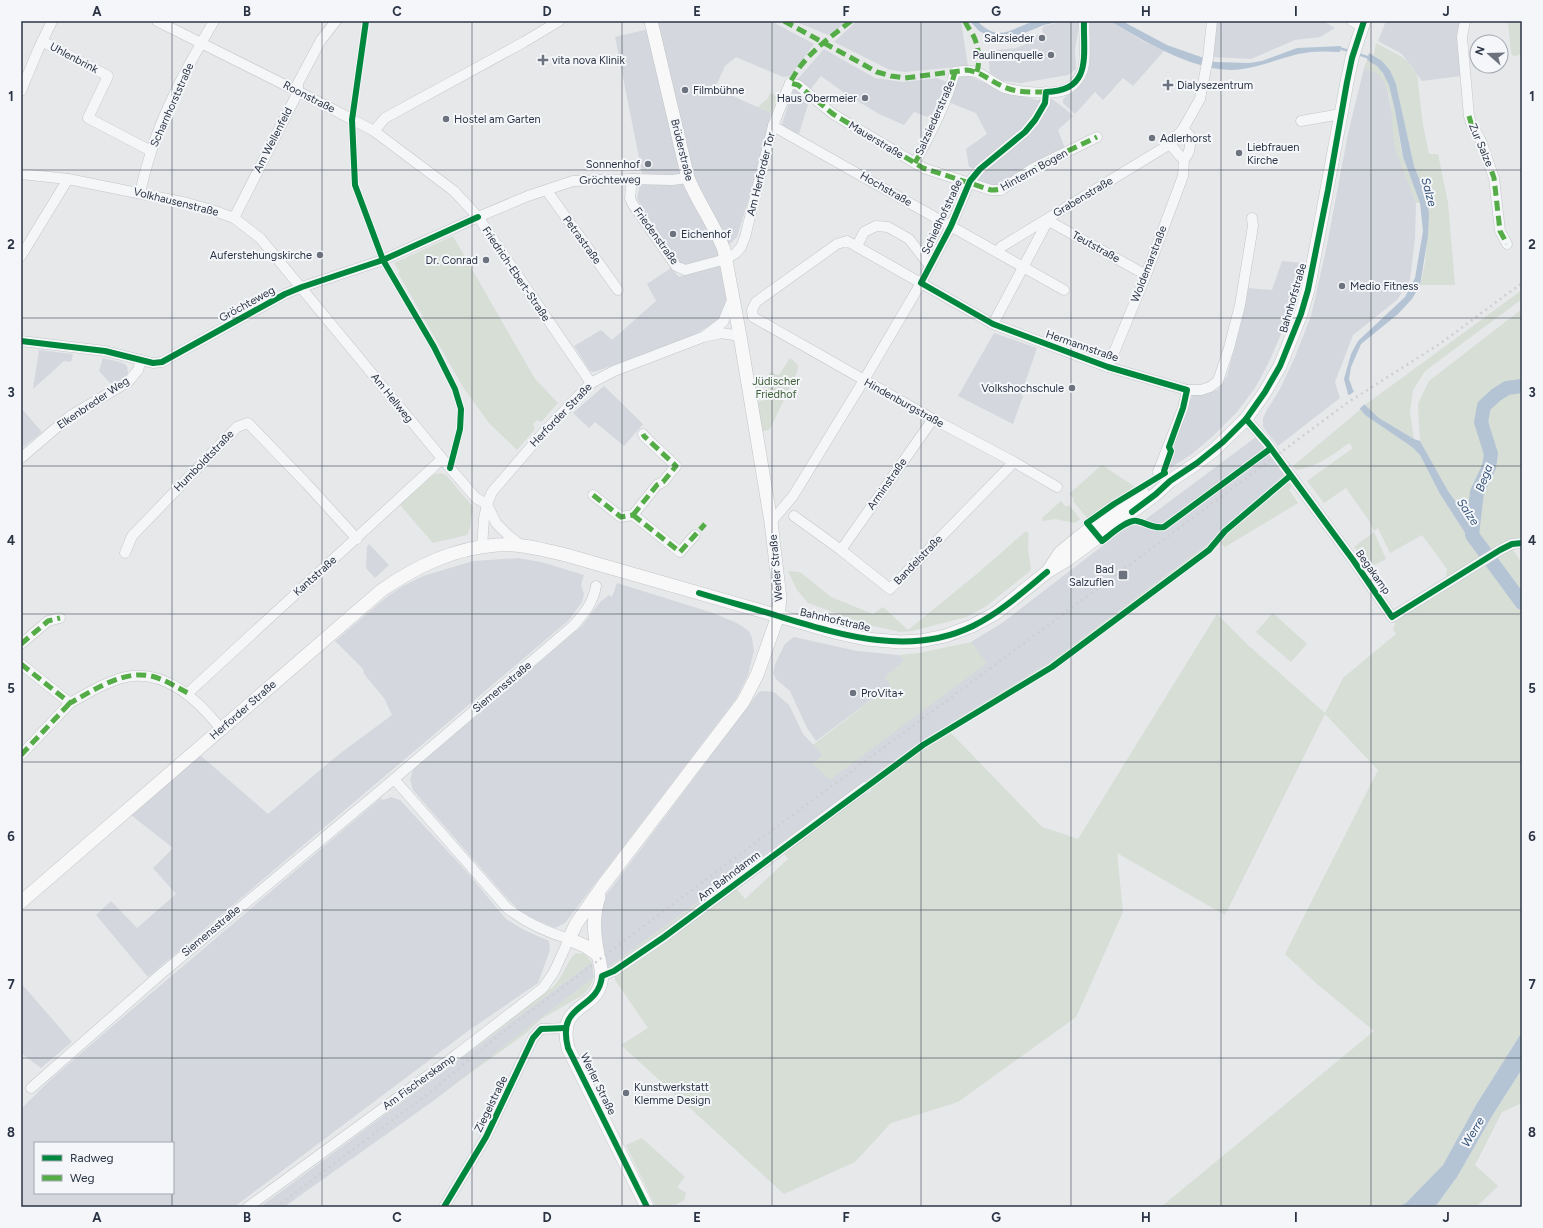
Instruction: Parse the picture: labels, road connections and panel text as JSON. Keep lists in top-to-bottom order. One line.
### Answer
{"streets":{"main road":["Brüderstraße","Bahnhofstraße","Herforder Straße","Werler Straße"],"street":["Uhlenbrink","Roonstraße","Scharnhorststraße","Salzsiederstraße","Am Wellenfeld","Mauerstraße","Zur Salze","Hinterm Bogen","Am Herforder Tor","Gröchteweg","Hochstraße","Grabenstraße","Volkhausenstraße","Schießhofstraße","Friedenstraße","Petrastraße","Teutstraße","Woldemarstraße","Friedrich-Ebert-Straße","Hermannstraße","Am Hellweg","Elkenbreder Weg","Hindenburgstraße","Humboldtstraße","Arminstraße","Bandelstraße","Begakamp","Kantstraße","Siemensstraße","Am Bahndamm","Am Fischerskamp","Ziegelstraße"]},"crossings":[["Uhlenbrink","Scharnhorststraße"],["Roonstraße","Scharnhorststraße"],["Roonstraße","Am Wellenfeld"],["Roonstraße","Friedrich-Ebert-Straße"],["Scharnhorststraße","Volkhausenstraße"],["Salzsiederstraße","Mauerstraße"],["Salzsiederstraße","Schießhofstraße"],["Am Wellenfeld","Volkhausenstraße"],["Mauerstraße","Hinterm Bogen"],["Mauerstraße","Am Herforder Tor"],["Mauerstraße","Schießhofstraße"],["Brüderstraße","Am Herforder Tor"],["Brüderstraße","Gröchteweg"],["Brüderstraße","Friedenstraße"],["Brüderstraße","Herforder Straße"],["Brüderstraße","Werler Straße"],["Hinterm Bogen","Schießhofstraße"],["Am Herforder Tor","Hochstraße"],["Am Herforder Tor","Friedenstraße"],["Gröchteweg","Volkhausenstraße"],["Gröchteweg","Friedenstraße"],["Gröchteweg","Petrastraße"],["Gröchteweg","Friedrich-Ebert-Straße"],["Gröchteweg","Am Hellweg"],["Gröchteweg","Elkenbreder Weg"],["Hochstraße","Grabenstraße"],["Hochstraße","Schießhofstraße"],["Grabenstraße","Teutstraße"],["Grabenstraße","Woldemarstraße"],["Volkhausenstraße","Am Hellweg"],["Schießhofstraße","Hermannstraße"],["Schießhofstraße","Hindenburgstraße"],["Schießhofstraße","Werler Straße"],["Teutstraße","Woldemarstraße"],["Woldemarstraße","Hermannstraße"],["Friedrich-Ebert-Straße","Herforder Straße"],["Bahnhofstraße","Herforder Straße"],["Bahnhofstraße","Werler Straße"],["Bahnhofstraße","Begakamp"],["Hermannstraße","Hindenburgstraße"],["Am Hellweg","Herforder Straße"],["Am Hellweg","Kantstraße"],["Hindenburgstraße","Arminstraße"],["Hindenburgstraße","Bandelstraße"],["Herforder Straße","Werler Straße"],["Humboldtstraße","Kantstraße"],["Arminstraße","Bandelstraße"],["Werler Straße","Am Bahndamm"],["Werler Straße","Am Fischerskamp"],["Werler Straße","Ziegelstraße"]],"water":["Salze","Bega","Werre"],"parks":["Jüdischer Friedhof"],"places":{"other":["Salzsieder","Paulinenquelle","Filmbühne","Haus Obermeier","Hostel am Garten","Adlerhorst","Liebfrauen Kirche","Sonnenhof","Eichenhof","Auferstehungskirche","Dr. Conrad","Medio Fitness","Volkshochschule","ProVita+","Kunstwerkstatt Klemme Design"],"health":["vita nova Klinik","Dialysezentrum"],"transit":["Bad Salzuflen"]},"legend":["Radweg","Weg"],"north":"left","grid":{"columns":["A","B","C","D","E","F","G","H","I","J"],"rows":["1","2","3","4","5","6","7","8"]}}
